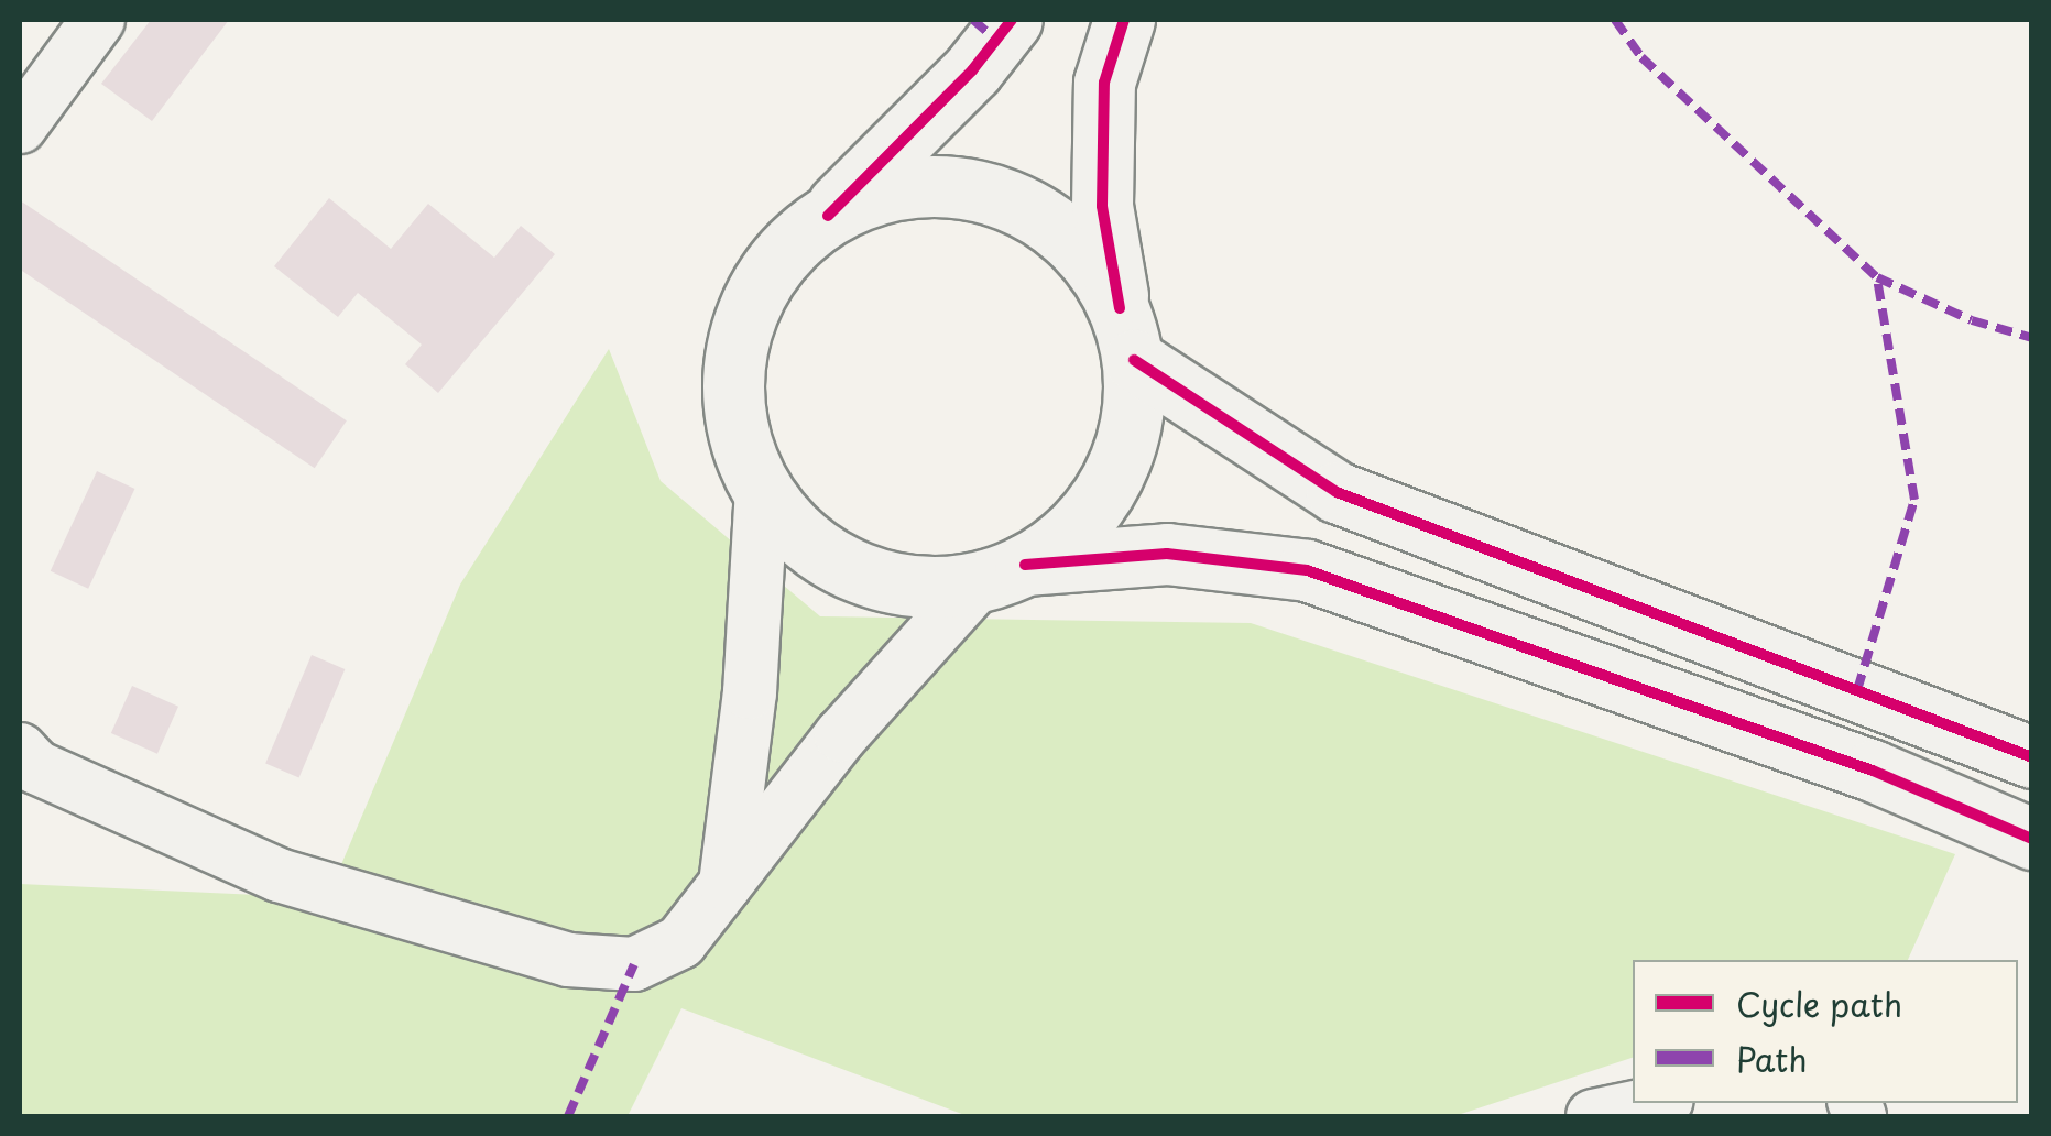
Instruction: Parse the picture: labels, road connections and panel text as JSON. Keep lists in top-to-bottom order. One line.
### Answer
{"legend":["Cycle path","Path"]}
